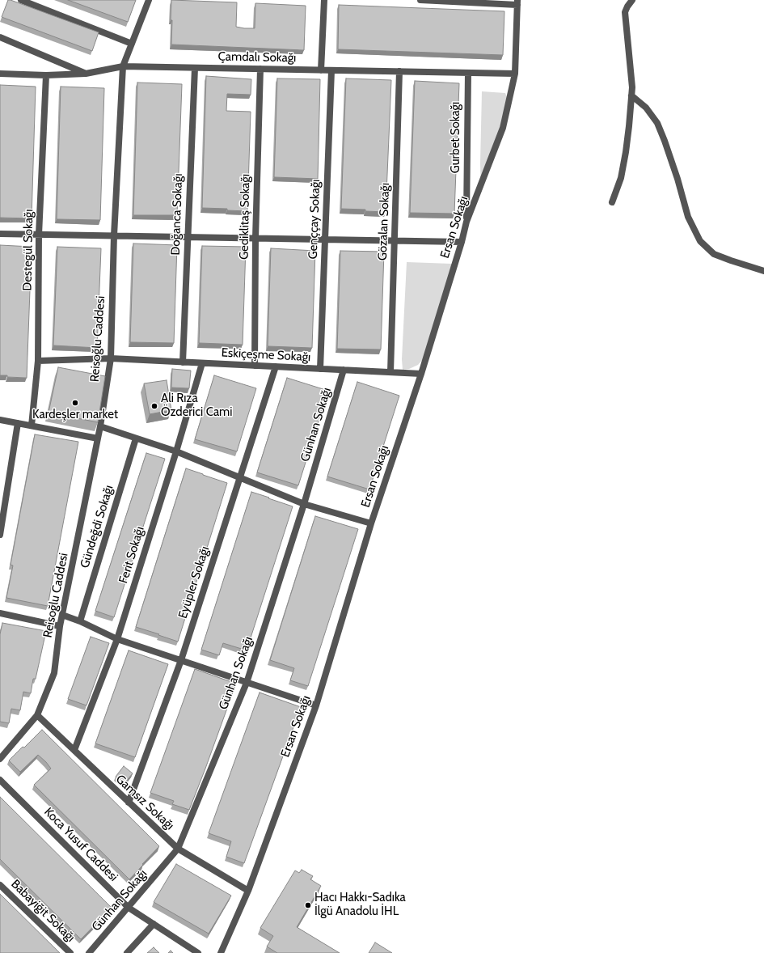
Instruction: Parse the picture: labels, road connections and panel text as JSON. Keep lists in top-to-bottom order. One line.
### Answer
{"streets":{"street":["Çamdalı Sokağı","Gurbet Sokağı","Doğanca Sokağı","Gediklitaş Sokağı","Genççay Sokağı","Gözalan Sokağı","Ersan Sokağı","Destegül Sokağı","Reisoğlu Caddesi","Eskiçeşme Sokağı","Günhan Sokağı","Gündeğdi Sokağı","Ferit Sokağı","Eyüpler Sokağı","Gamsız Sokağı","Koca Yusuf Caddesi","Babayiğit Sokağı"]},"crossings":[["Çamdalı Sokağı","Gurbet Sokağı"],["Çamdalı Sokağı","Doğanca Sokağı"],["Çamdalı Sokağı","Gediklitaş Sokağı"],["Çamdalı Sokağı","Genççay Sokağı"],["Çamdalı Sokağı","Gözalan Sokağı"],["Çamdalı Sokağı","Ersan Sokağı"],["Çamdalı Sokağı","Destegül Sokağı"],["Çamdalı Sokağı","Reisoğlu Caddesi"],["Gurbet Sokağı","Ersan Sokağı"],["Doğanca Sokağı","Eskiçeşme Sokağı"],["Gediklitaş Sokağı","Eskiçeşme Sokağı"],["Genççay Sokağı","Eskiçeşme Sokağı"],["Gözalan Sokağı","Eskiçeşme Sokağı"],["Ersan Sokağı","Eskiçeşme Sokağı"],["Ersan Sokağı","Gamsız Sokağı"],["Destegül Sokağı","Eskiçeşme Sokağı"],["Reisoğlu Caddesi","Eskiçeşme Sokağı"],["Reisoğlu Caddesi","Gamsız Sokağı"],["Eskiçeşme Sokağı","Günhan Sokağı"],["Eskiçeşme Sokağı","Ferit Sokağı"],["Eskiçeşme Sokağı","Eyüpler Sokağı"],["Günhan Sokağı","Gamsız Sokağı"],["Günhan Sokağı","Koca Yusuf Caddesi"],["Ferit Sokağı","Gamsız Sokağı"],["Eyüpler Sokağı","Gamsız Sokağı"]],"places":["Kardeşler market","Ali Rıza Özderici Cami","Hacı Hakkı-Sadıka İlgü Anadolu İHL"]}
